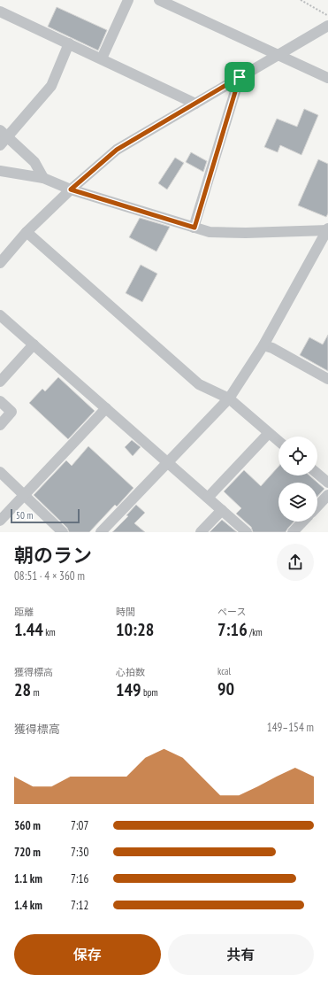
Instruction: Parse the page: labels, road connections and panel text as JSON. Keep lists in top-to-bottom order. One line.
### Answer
{"scale_bar":"50 m","page":{"scale":"50 m","heading":["朝のラン","08:51 · 4 × 360 m"],"stats":[["距離","1.44 km"],["時間","10:28"],["ペース","7:16 /km"],["獲得標高","28 m"],["心拍数","149 bpm"],["kcal","90"]],"chart":["獲得標高","149–154 m"],"list":[{"name":"360 m","note":"7:07"},{"name":"720 m","note":"7:30"},{"name":"1.1 km","note":"7:16"},{"name":"1.4 km","note":"7:12"}],"buttons":["保存","共有"]}}
